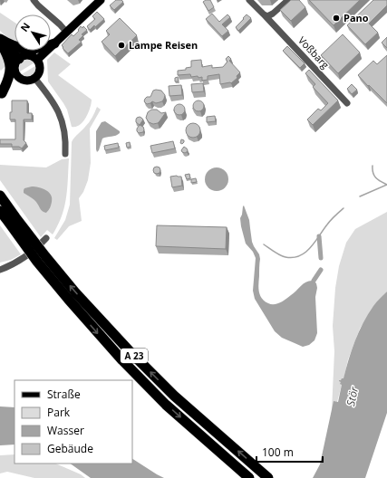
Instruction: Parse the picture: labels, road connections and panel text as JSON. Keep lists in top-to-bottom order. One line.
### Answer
{"streets":{"highway":["A 23"],"street":["Voßbarg"]},"water":["Stör"],"places":["Pano","Lampe Reisen"],"legend":["Straße","Park","Wasser","Gebäude"],"scale_bar":"100 m","north":"top left"}
